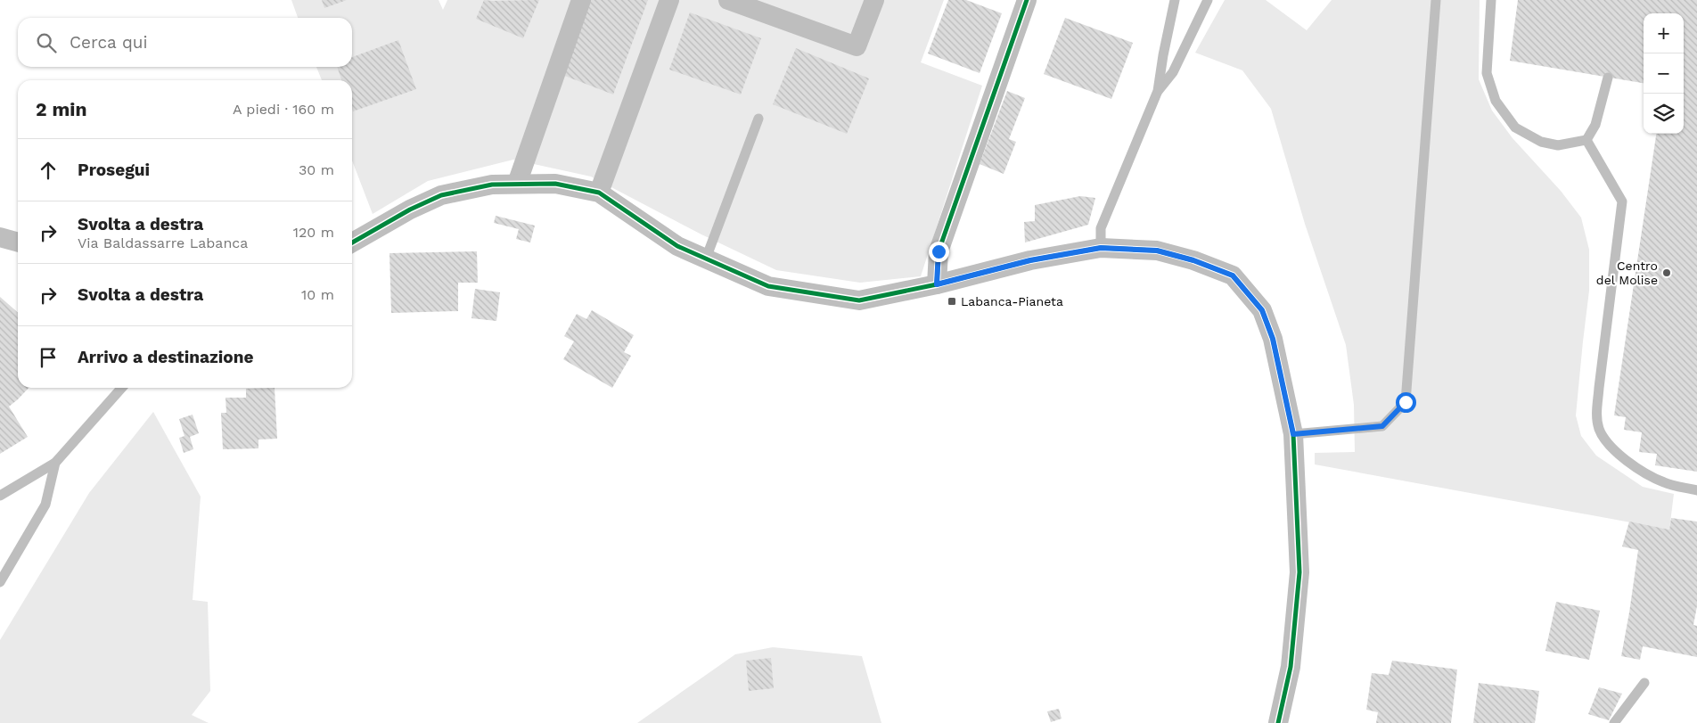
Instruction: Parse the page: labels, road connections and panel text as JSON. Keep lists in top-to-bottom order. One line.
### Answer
{"places":{"other":["Centro del Molise"],"transit":["Labanca-Pianeta"]},"page":{"map_buttons":["+","−"],"search":"Cerca qui","heading":["2 min","A piedi · 160 m"],"list":[["Prosegui","30 m"],["Svolta a destra","Via Baldassarre Labanca","120 m"],["Svolta a destra","10 m"],"Arrivo a destinazione"]}}
